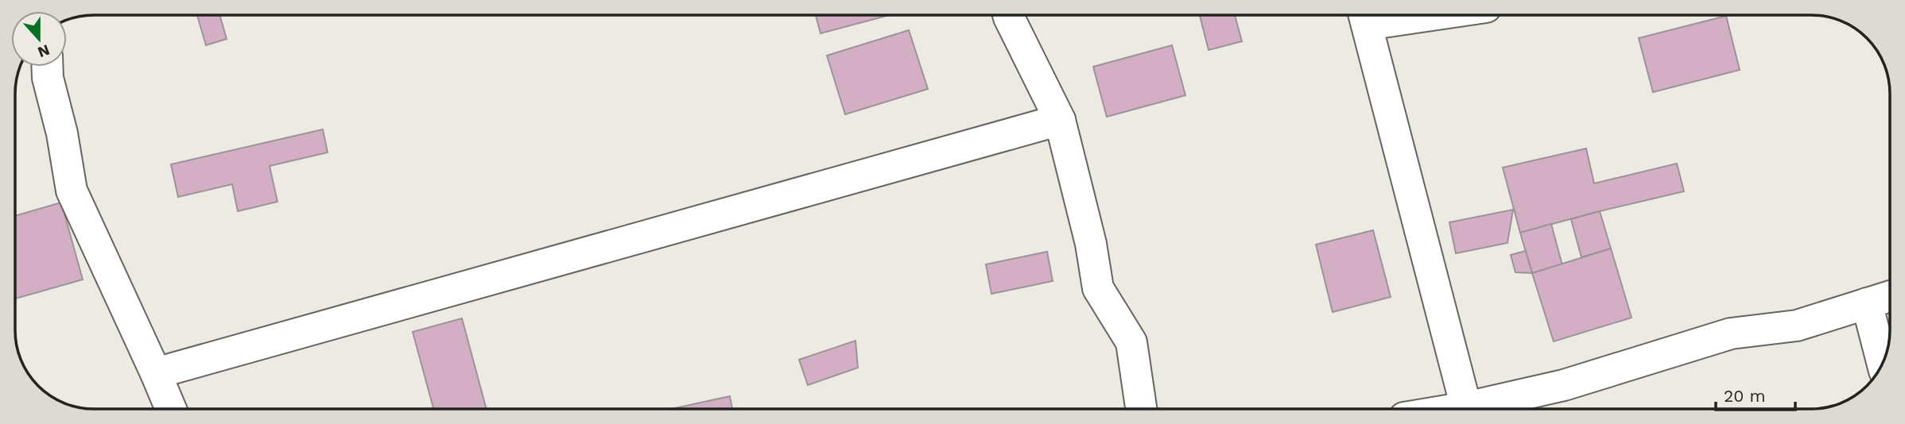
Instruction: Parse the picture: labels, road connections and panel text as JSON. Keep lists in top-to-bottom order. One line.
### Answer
{"scale_bar":"20 m","north":"bottom"}
